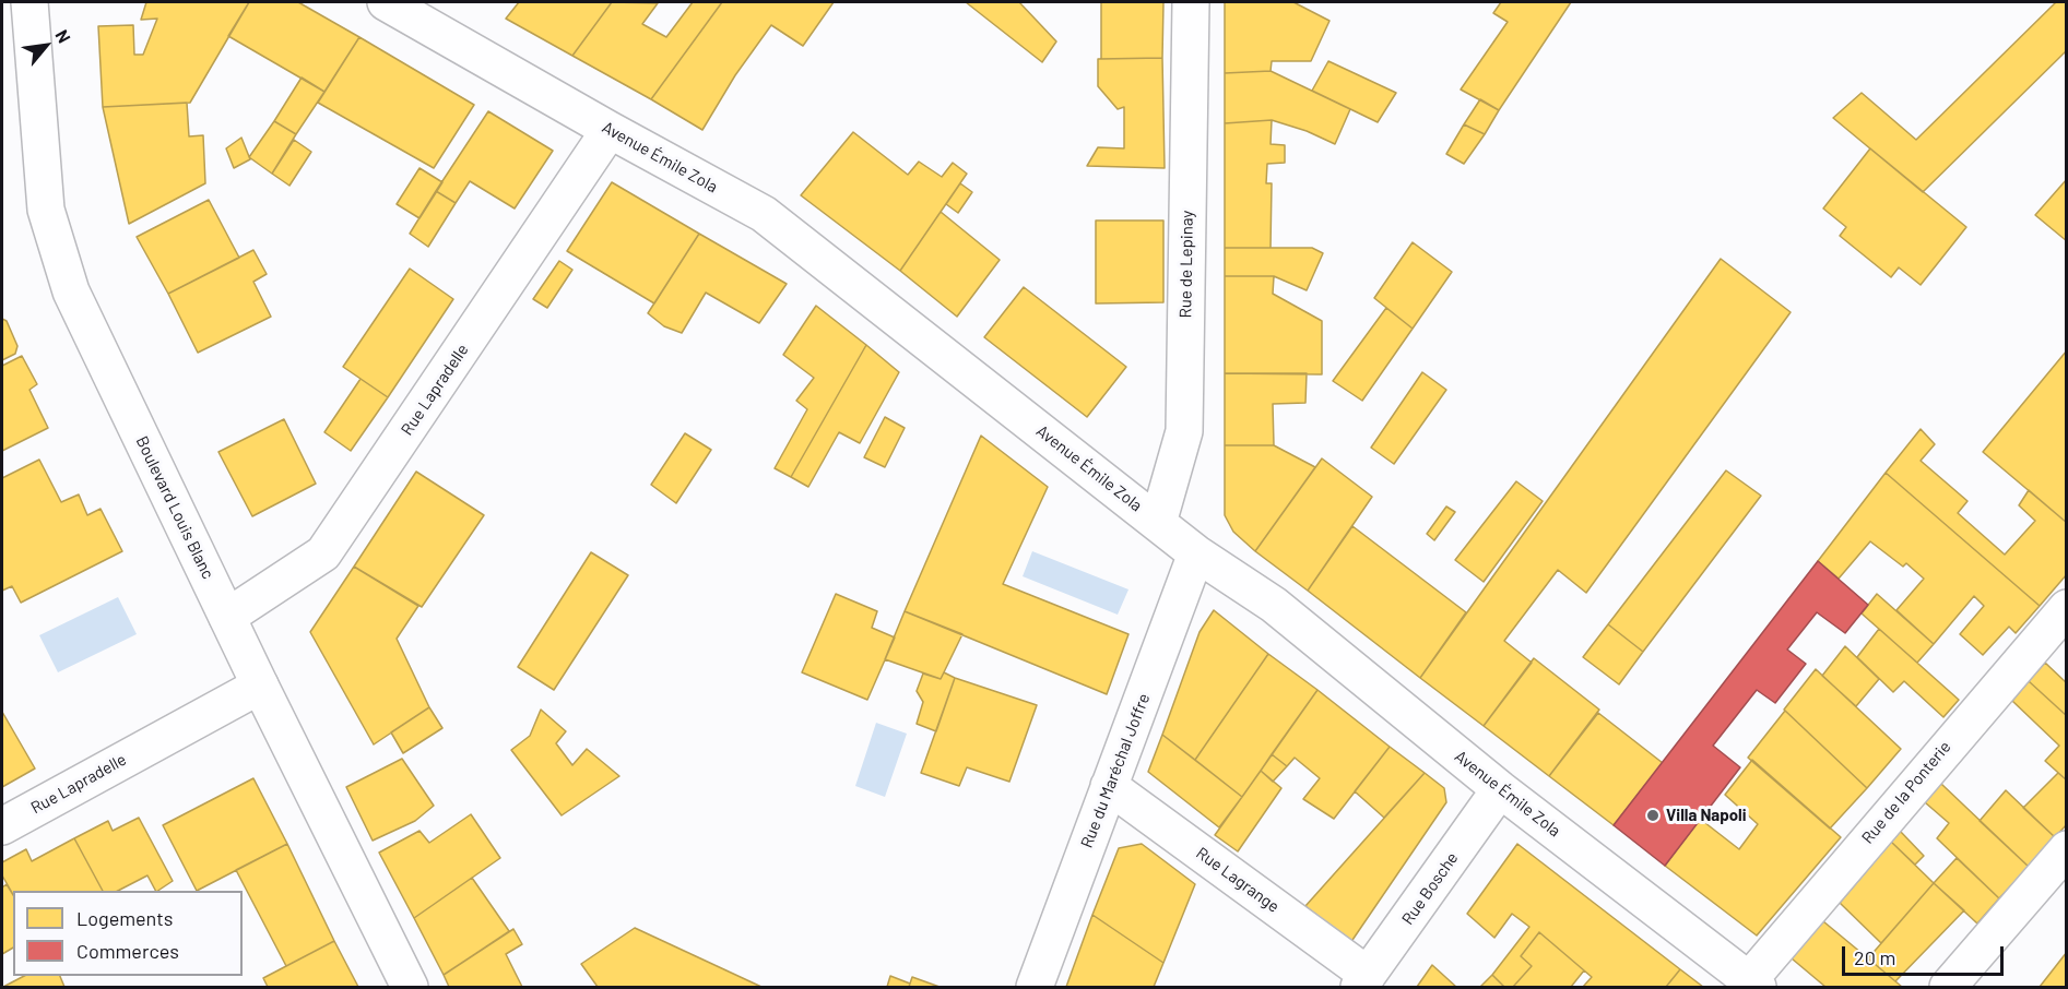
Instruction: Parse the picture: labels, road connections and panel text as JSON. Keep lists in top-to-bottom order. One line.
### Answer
{"streets":{"street":["Avenue Émile Zola","Rue de Lepinay","Rue Lapradelle","Boulevard Louis Blanc","Rue du Maréchal Joffre","Rue de la Ponterie","Rue Lagrange","Rue Bosche"]},"crossings":[["Avenue Émile Zola","Rue de Lepinay"],["Avenue Émile Zola","Rue Lapradelle"],["Avenue Émile Zola","Rue du Maréchal Joffre"],["Avenue Émile Zola","Rue de la Ponterie"],["Avenue Émile Zola","Rue Bosche"],["Rue Lapradelle","Boulevard Louis Blanc"],["Rue du Maréchal Joffre","Rue Lagrange"],["Rue Lagrange","Rue Bosche"]],"places":["Villa Napoli"],"legend":["Logements","Commerces"],"scale_bar":"20 m","north":"top right"}
